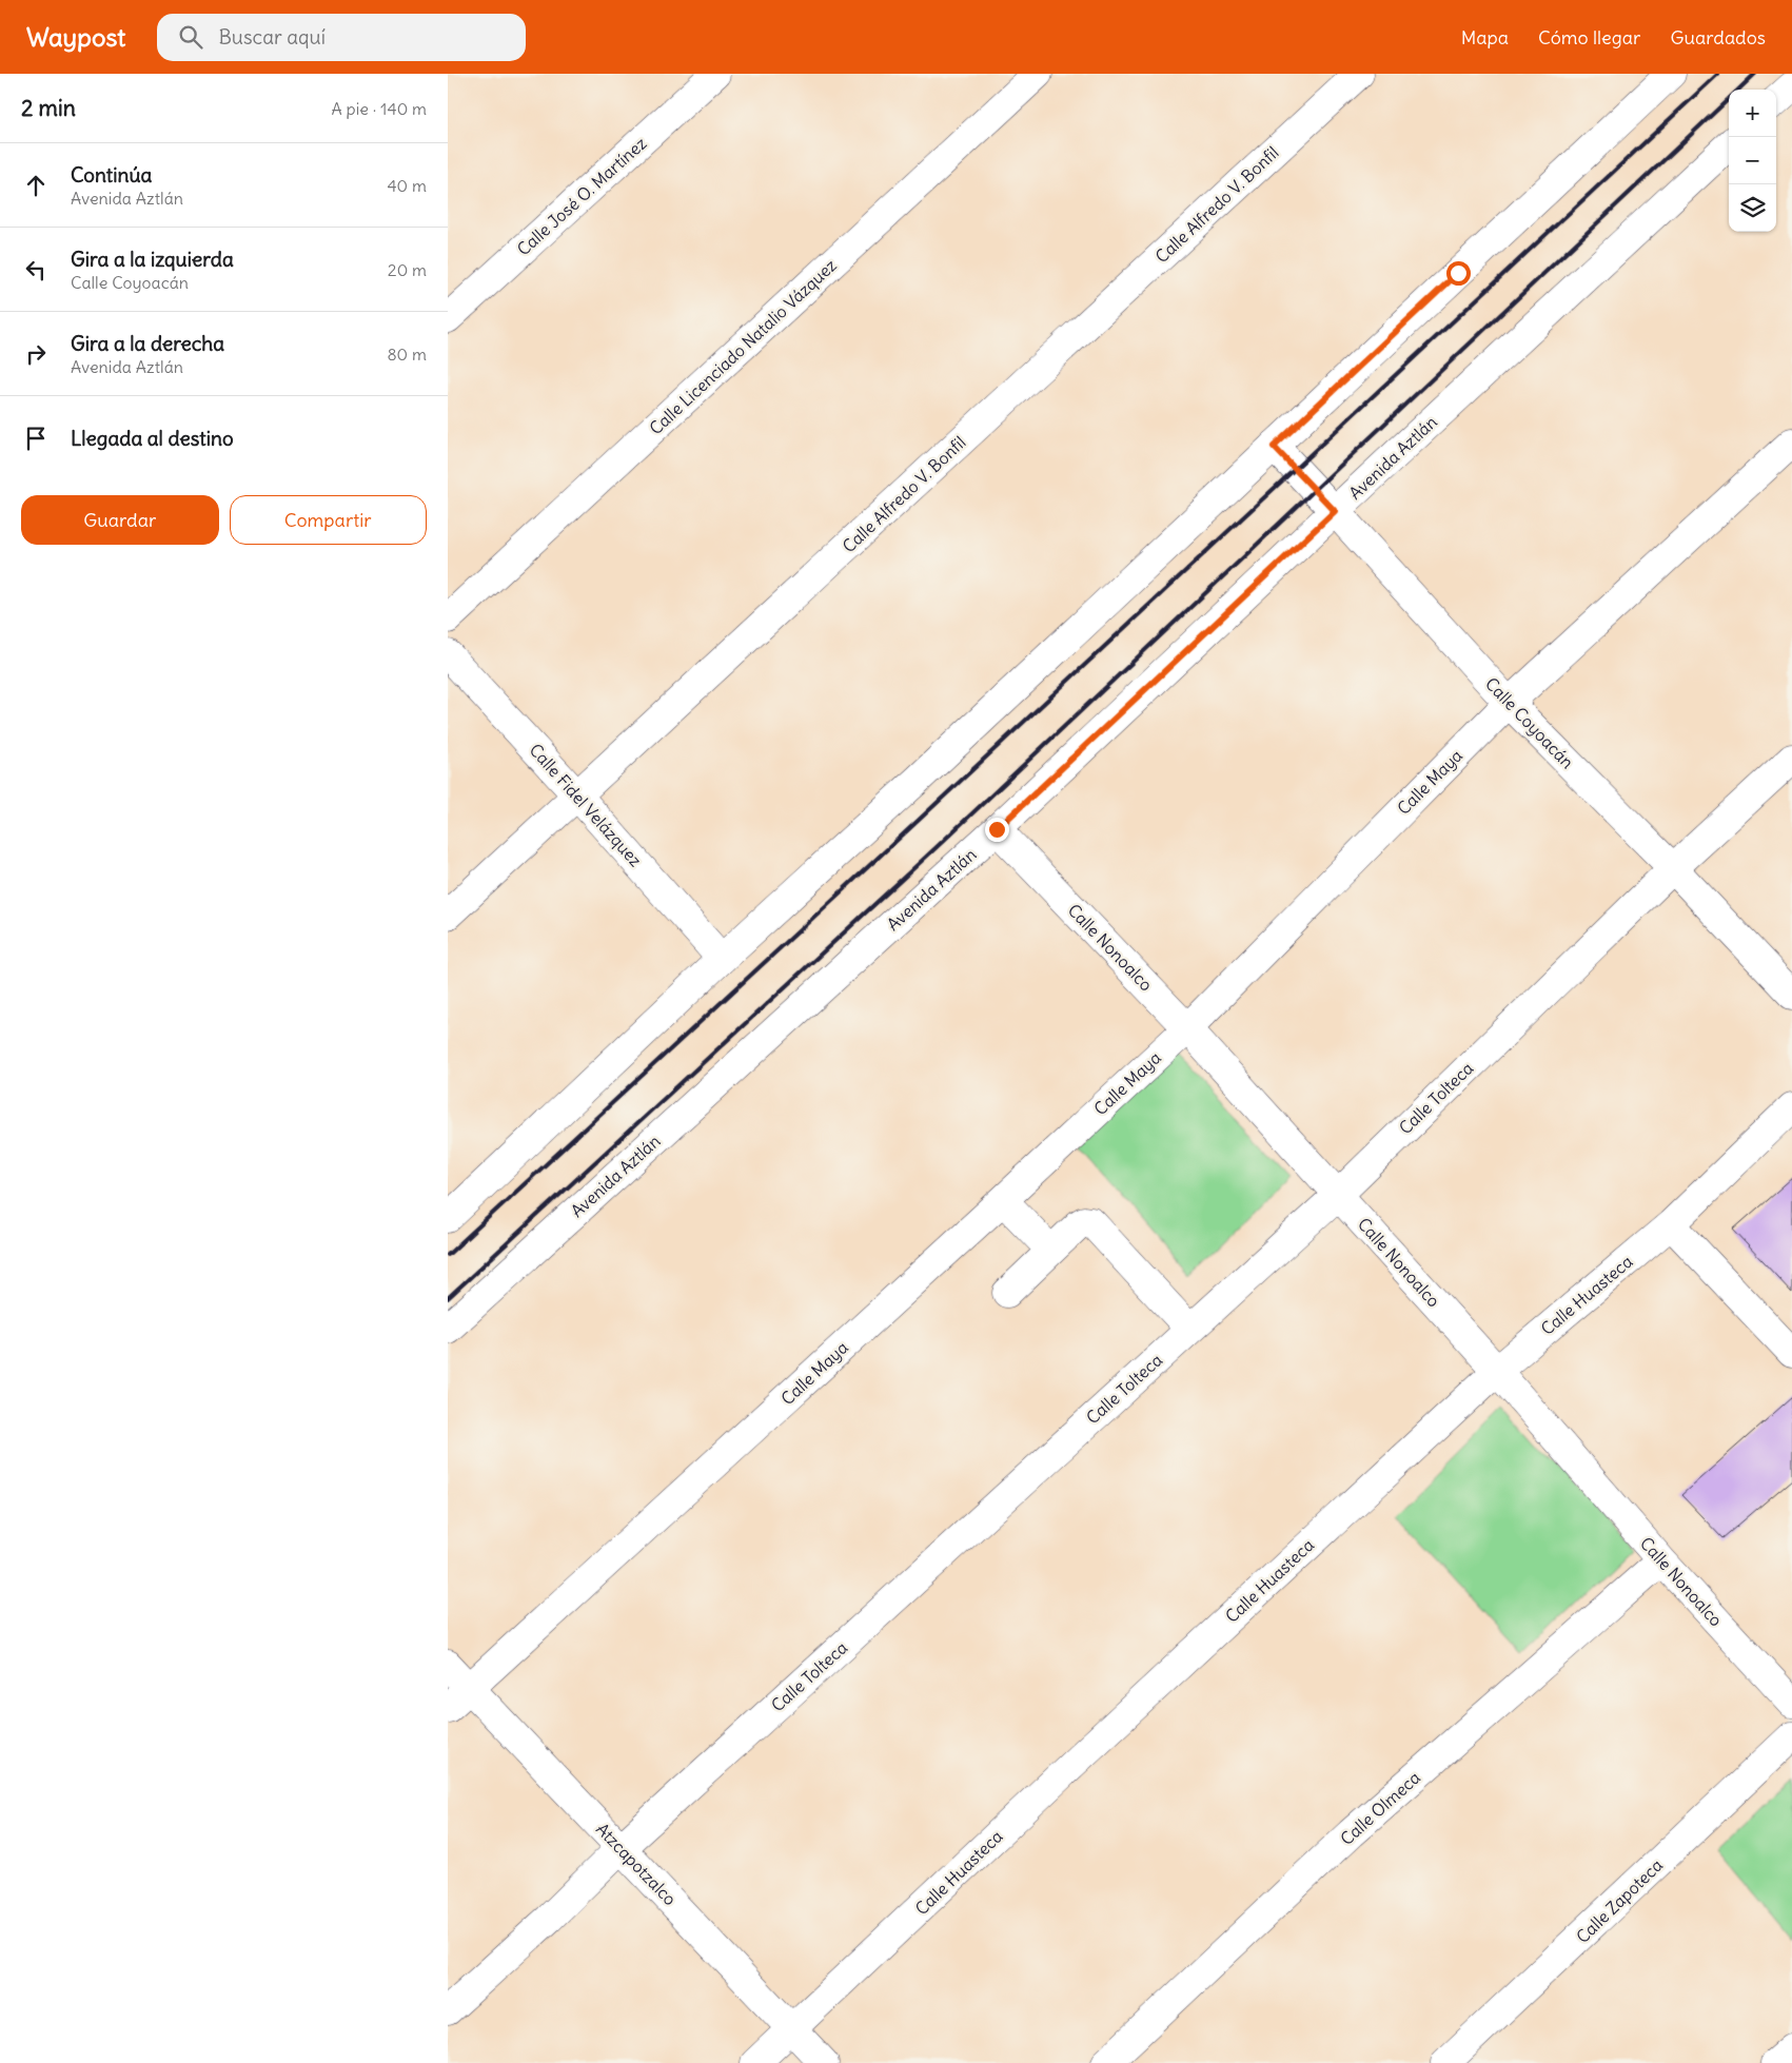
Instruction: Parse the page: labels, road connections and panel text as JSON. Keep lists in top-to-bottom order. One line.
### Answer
{"streets":{"street":["Calle José O. Martínez","Calle Alfredo V. Bonfil","Calle Licenciado Natalio Vázquez","Avenida Aztlán","Calle Coyoacán","Calle Maya","Calle Fidel Velázquez","Calle Nonoalco","Calle Tolteca","Calle Huasteca","Calle Olmeca","Atzcapotzalco","Calle Zapoteca"]},"crossings":[["Calle Alfredo V. Bonfil","Calle Fidel Velázquez"],["Avenida Aztlán","Calle Coyoacán"],["Avenida Aztlán","Calle Nonoalco"],["Calle Coyoacán","Calle Maya"],["Calle Coyoacán","Calle Tolteca"],["Calle Maya","Calle Nonoalco"],["Calle Maya","Atzcapotzalco"],["Calle Nonoalco","Calle Tolteca"],["Calle Nonoalco","Calle Huasteca"],["Calle Nonoalco","Calle Olmeca"],["Calle Tolteca","Atzcapotzalco"],["Calle Huasteca","Atzcapotzalco"]],"page":{"header":"Waypost","search":"Buscar aquí","nav":["Mapa","Cómo llegar","Guardados"],"heading":["2 min","A pie · 140 m"],"map_buttons":["+","−"],"list":[["Continúa","Avenida Aztlán","40 m"],["Gira a la izquierda","Calle Coyoacán","20 m"],["Gira a la derecha","Avenida Aztlán","80 m"],"Llegada al destino"],"buttons":["Guardar","Compartir"]}}
